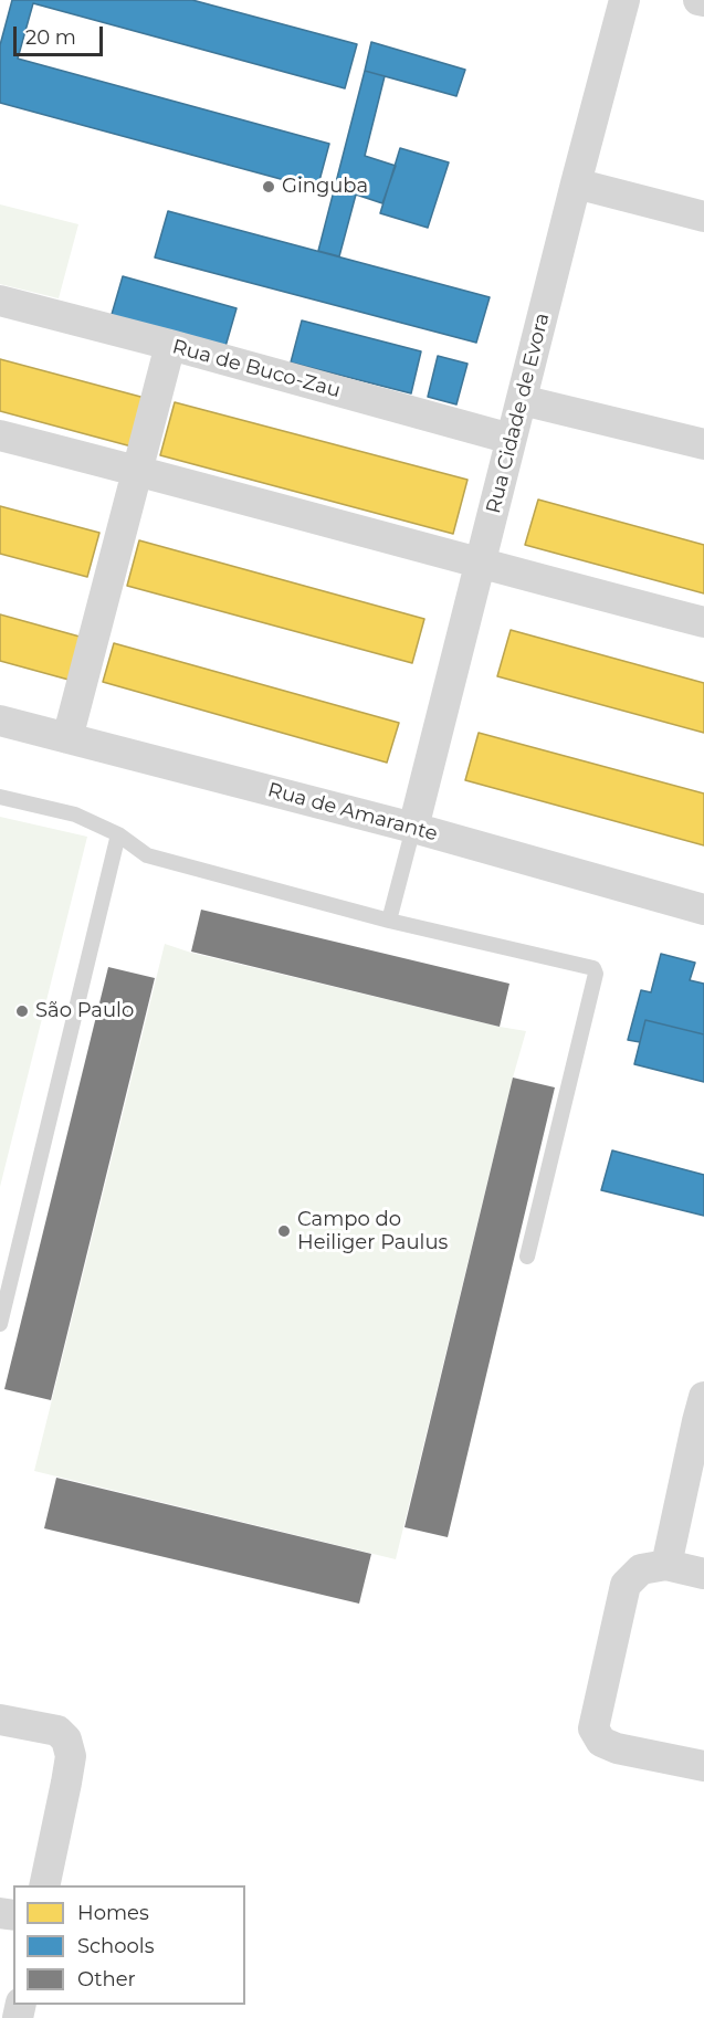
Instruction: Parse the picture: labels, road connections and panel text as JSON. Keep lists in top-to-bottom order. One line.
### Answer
{"streets":{"street":["Rua de Buco-Zau","Rua Cidade de Evora","Rua de Amarante"]},"crossings":[["Rua de Buco-Zau","Rua Cidade de Evora"],["Rua Cidade de Evora","Rua de Amarante"]],"places":["Ginguba","São Paulo","Campo do Heiliger Paulus"],"legend":["Homes","Schools","Other"],"scale_bar":"20 m"}
